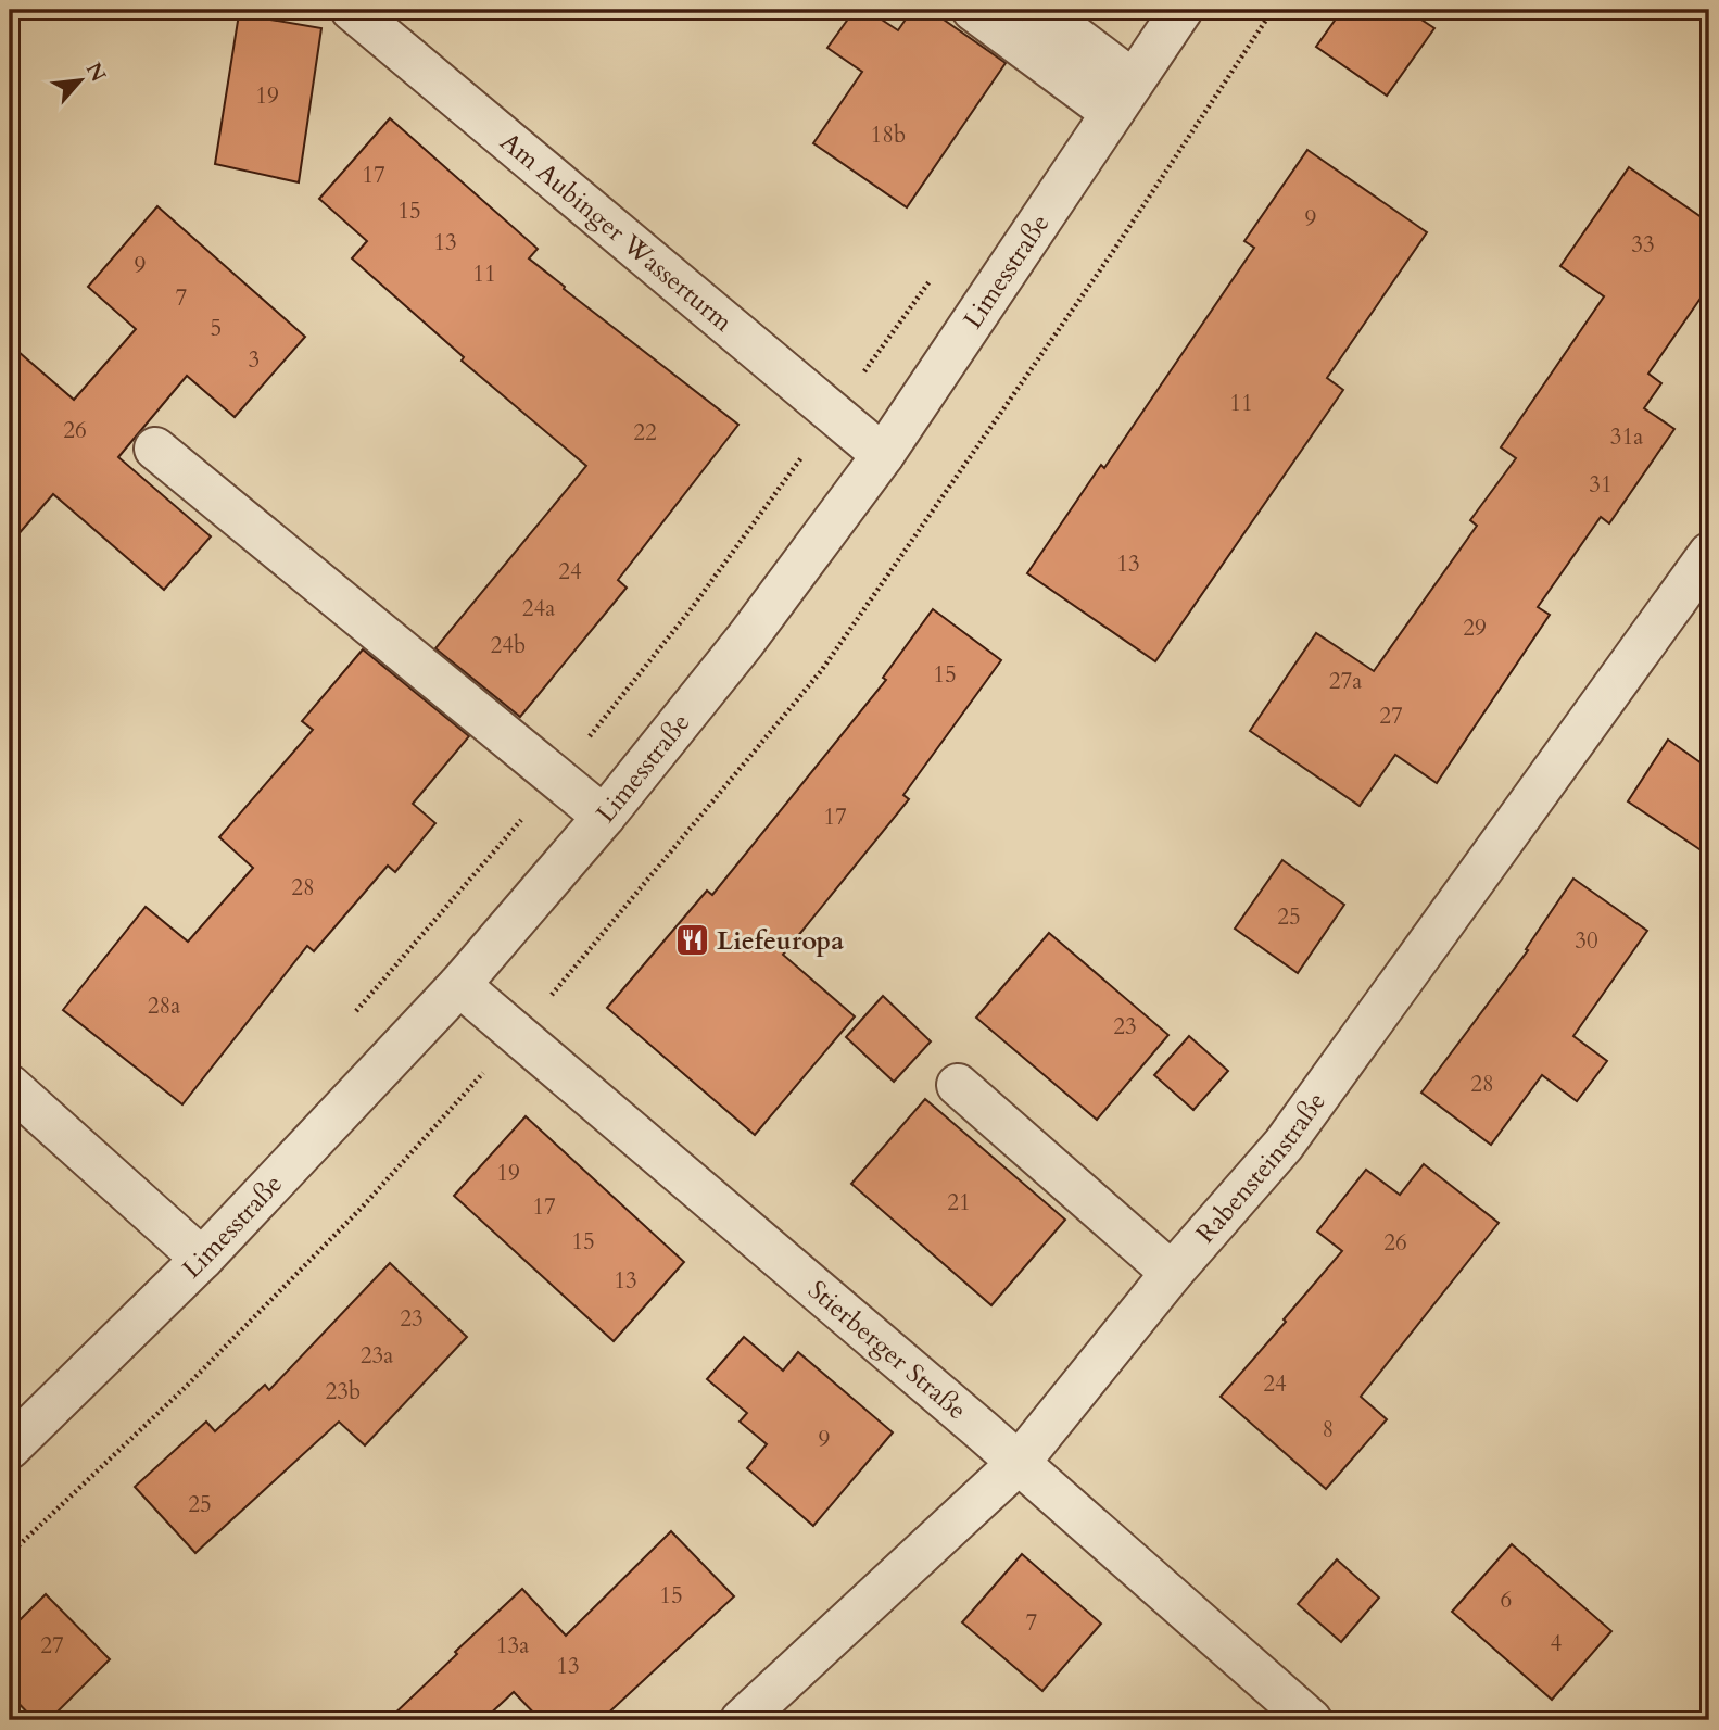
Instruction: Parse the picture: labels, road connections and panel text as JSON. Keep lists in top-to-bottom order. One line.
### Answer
{"streets":{"street":["Am Aubinger Wasserturm","Limesstraße","Rabensteinstraße","Stierberger Straße"]},"crossings":[["Am Aubinger Wasserturm","Limesstraße"],["Limesstraße","Stierberger Straße"],["Rabensteinstraße","Stierberger Straße"]],"places":{"restaurant":["Liefeuropa"]},"house_numbers":["19","18b","17","15","9","13","33","9","11","7","5","3","11","26","22","31a","31","13","24","24a","29","24b","15","27a","27","17","28","25","30","28a","23","28","19","21","17","15","26","13","23","23a","24","23b","8","9","25","15","6","7","4","27","13a","13"],"north":"top right"}
